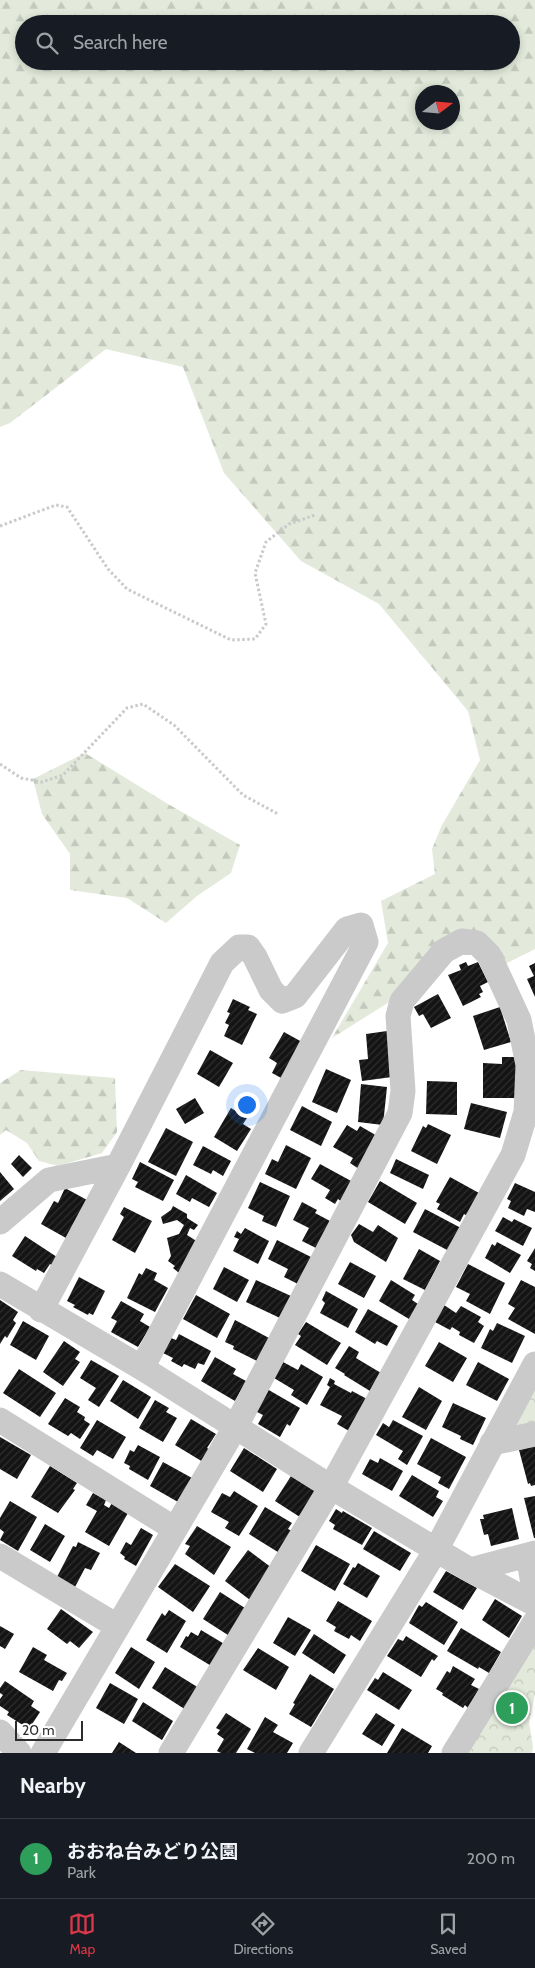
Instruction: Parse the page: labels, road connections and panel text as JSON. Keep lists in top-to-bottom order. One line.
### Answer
{"scale_bar":"20 m","north":"right","page":{"search":"Search here","pins":"1","scale":"20 m","heading":"Nearby","list":[{"mark":"1","name":"おおね台みどり公園","note":"Park","value":"200 m"}],"nav":["Map","Directions","Saved"]}}
